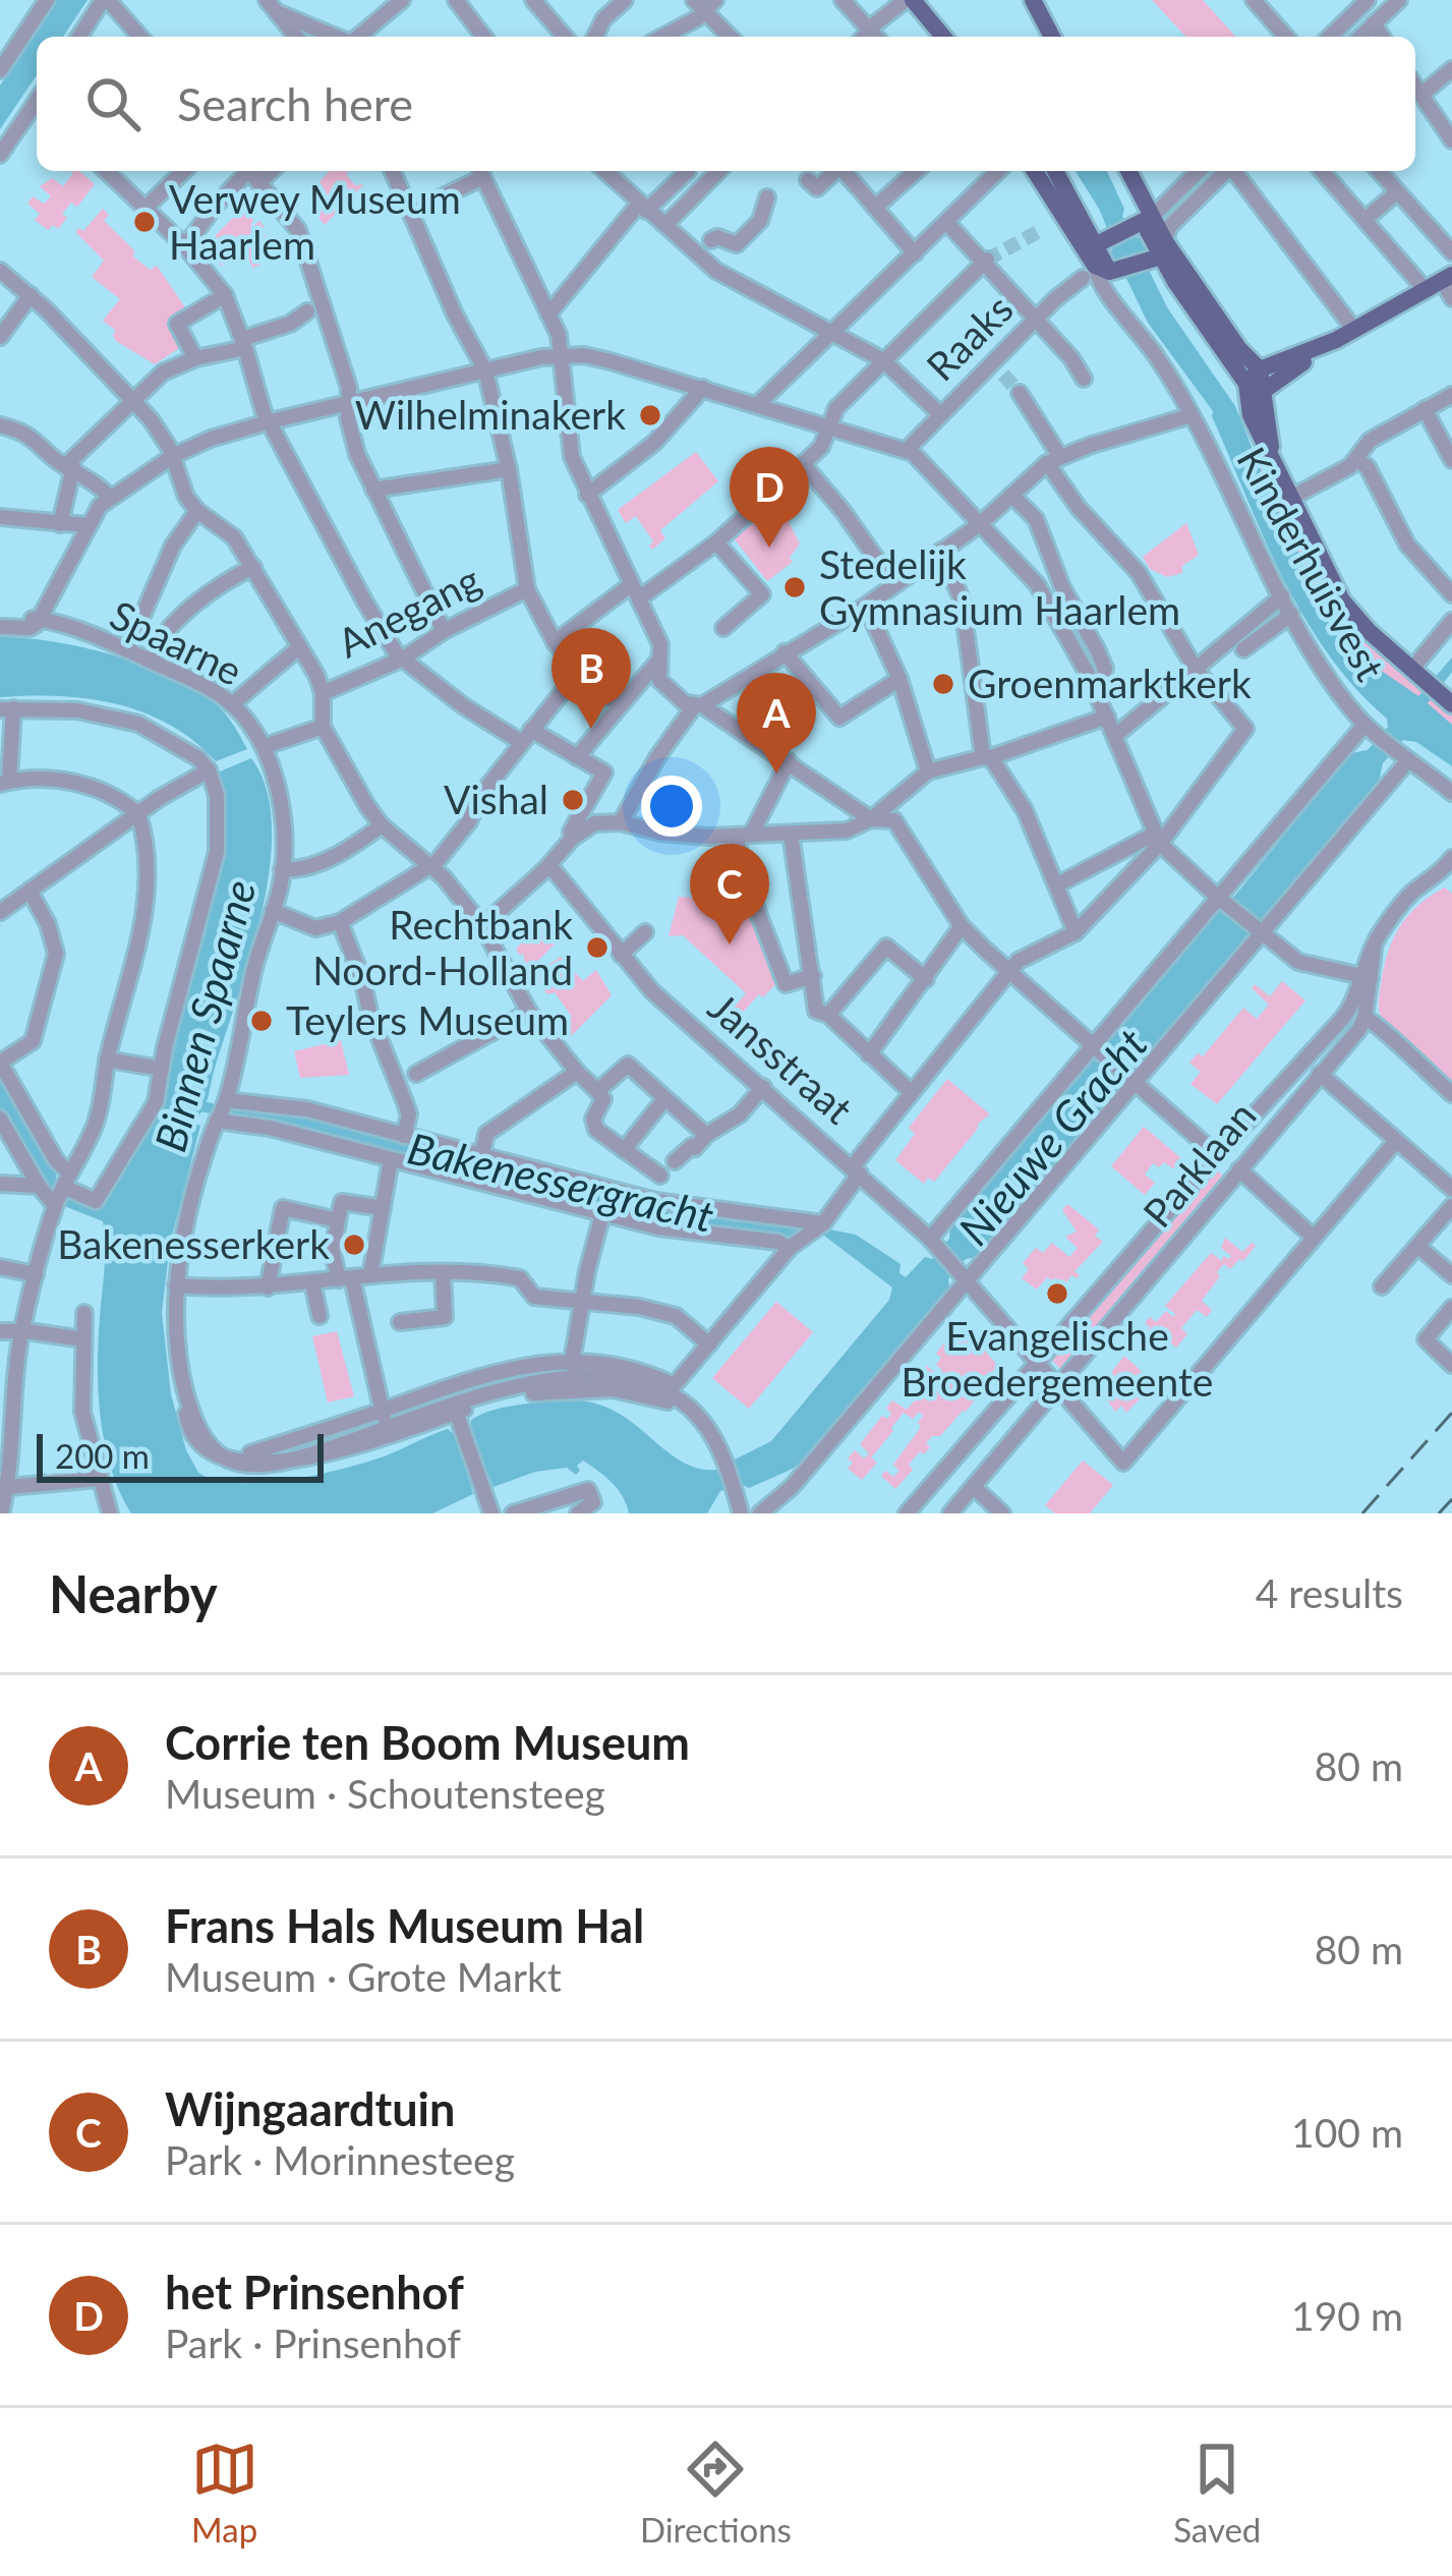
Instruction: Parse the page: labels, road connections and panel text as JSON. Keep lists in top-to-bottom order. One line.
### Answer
{"streets":{"street":["Raaks","Kinderhuisvest","Anegang","Spaarne","Jansstraat","Parklaan"]},"crossings":[["Raaks","Kinderhuisvest"],["Jansstraat","Parklaan"]],"water":["Binnen Spaarne","Nieuwe Gracht","Bakenessergracht"],"places":["Verwey Museum Haarlem","Wilhelminakerk","Stedelijk Gymnasium Haarlem","Groenmarktkerk","Vishal","Rechtbank Noord-Holland","Teylers Museum","Bakenesserkerk","Evangelische Broedergemeente"],"scale_bar":"200 m","page":{"search":"Search here","pins":["D","B","A","C"],"scale":"200 m","heading":["Nearby","4 results"],"list":[{"mark":"A","name":"Corrie ten Boom Museum","note":"Museum · Schoutensteeg","value":"80 m"},{"mark":"B","name":"Frans Hals Museum Hal","note":"Museum · Grote Markt","value":"80 m"},{"mark":"C","name":"Wijngaardtuin","note":"Park · Morinnesteeg","value":"100 m"},{"mark":"D","name":"het Prinsenhof","note":"Park · Prinsenhof","value":"190 m"}],"nav":["Map","Directions","Saved"]}}
